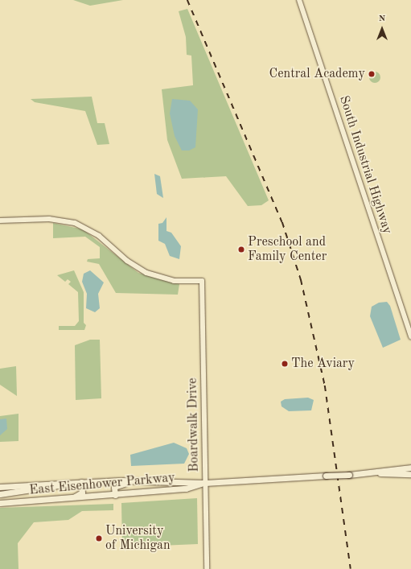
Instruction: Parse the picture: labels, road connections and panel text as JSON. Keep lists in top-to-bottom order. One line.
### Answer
{"streets":{"main road":["East Eisenhower Parkway"],"street":["South Industrial Highway","Boardwalk Drive"]},"crossings":[["Boardwalk Drive","East Eisenhower Parkway"]],"places":["Central Academy","Preschool and Family Center","The Aviary","University of Michigan"],"north":"top"}
